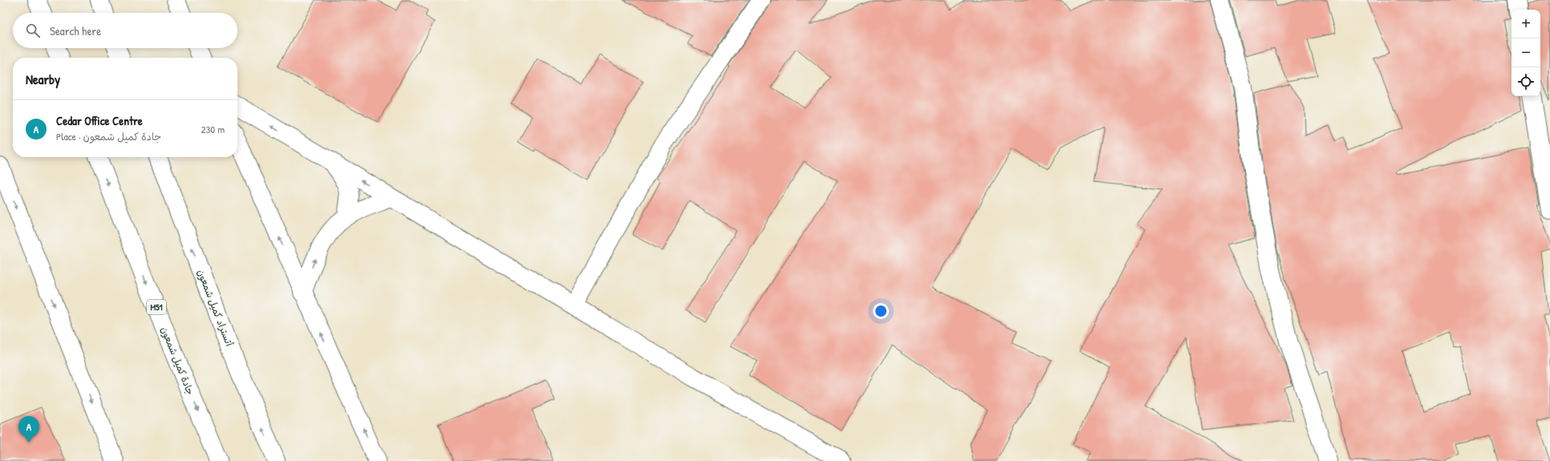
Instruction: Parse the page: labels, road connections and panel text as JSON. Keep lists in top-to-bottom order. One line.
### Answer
{"streets":{"main road":["M51","أتستراد كميل شمعون","جادة كميل شمعون"]},"page":{"map_buttons":["+","−"],"search":"Search here","heading":"Nearby","list":[{"mark":"A","name":"Cedar Office Centre","note":"Place · جادة كميل شمعون","value":"230 m"}],"pins":"A"}}
